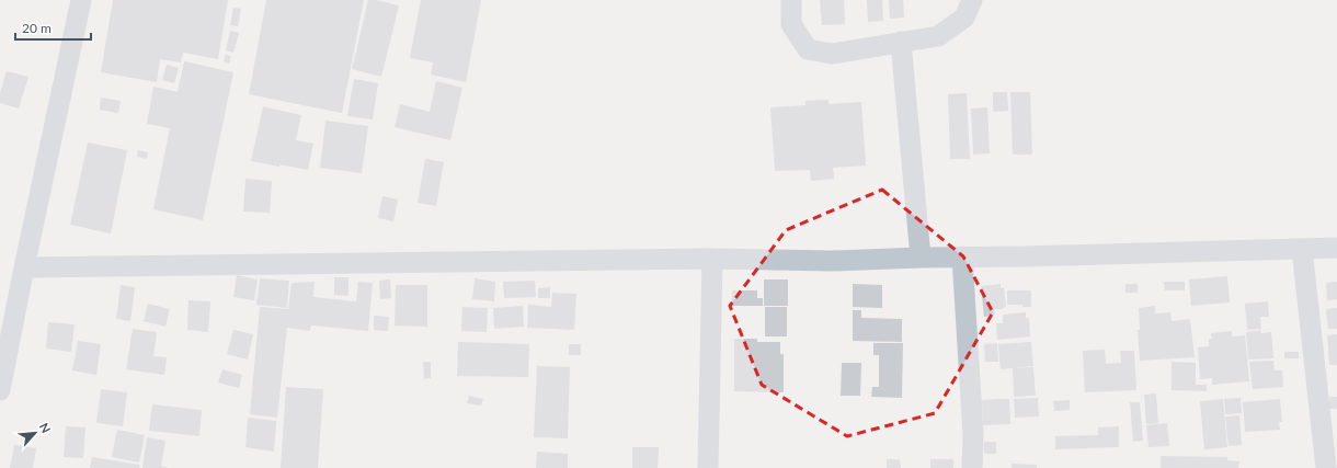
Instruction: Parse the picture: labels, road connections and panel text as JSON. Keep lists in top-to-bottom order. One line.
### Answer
{"scale_bar":"20 m","north":"top right"}
